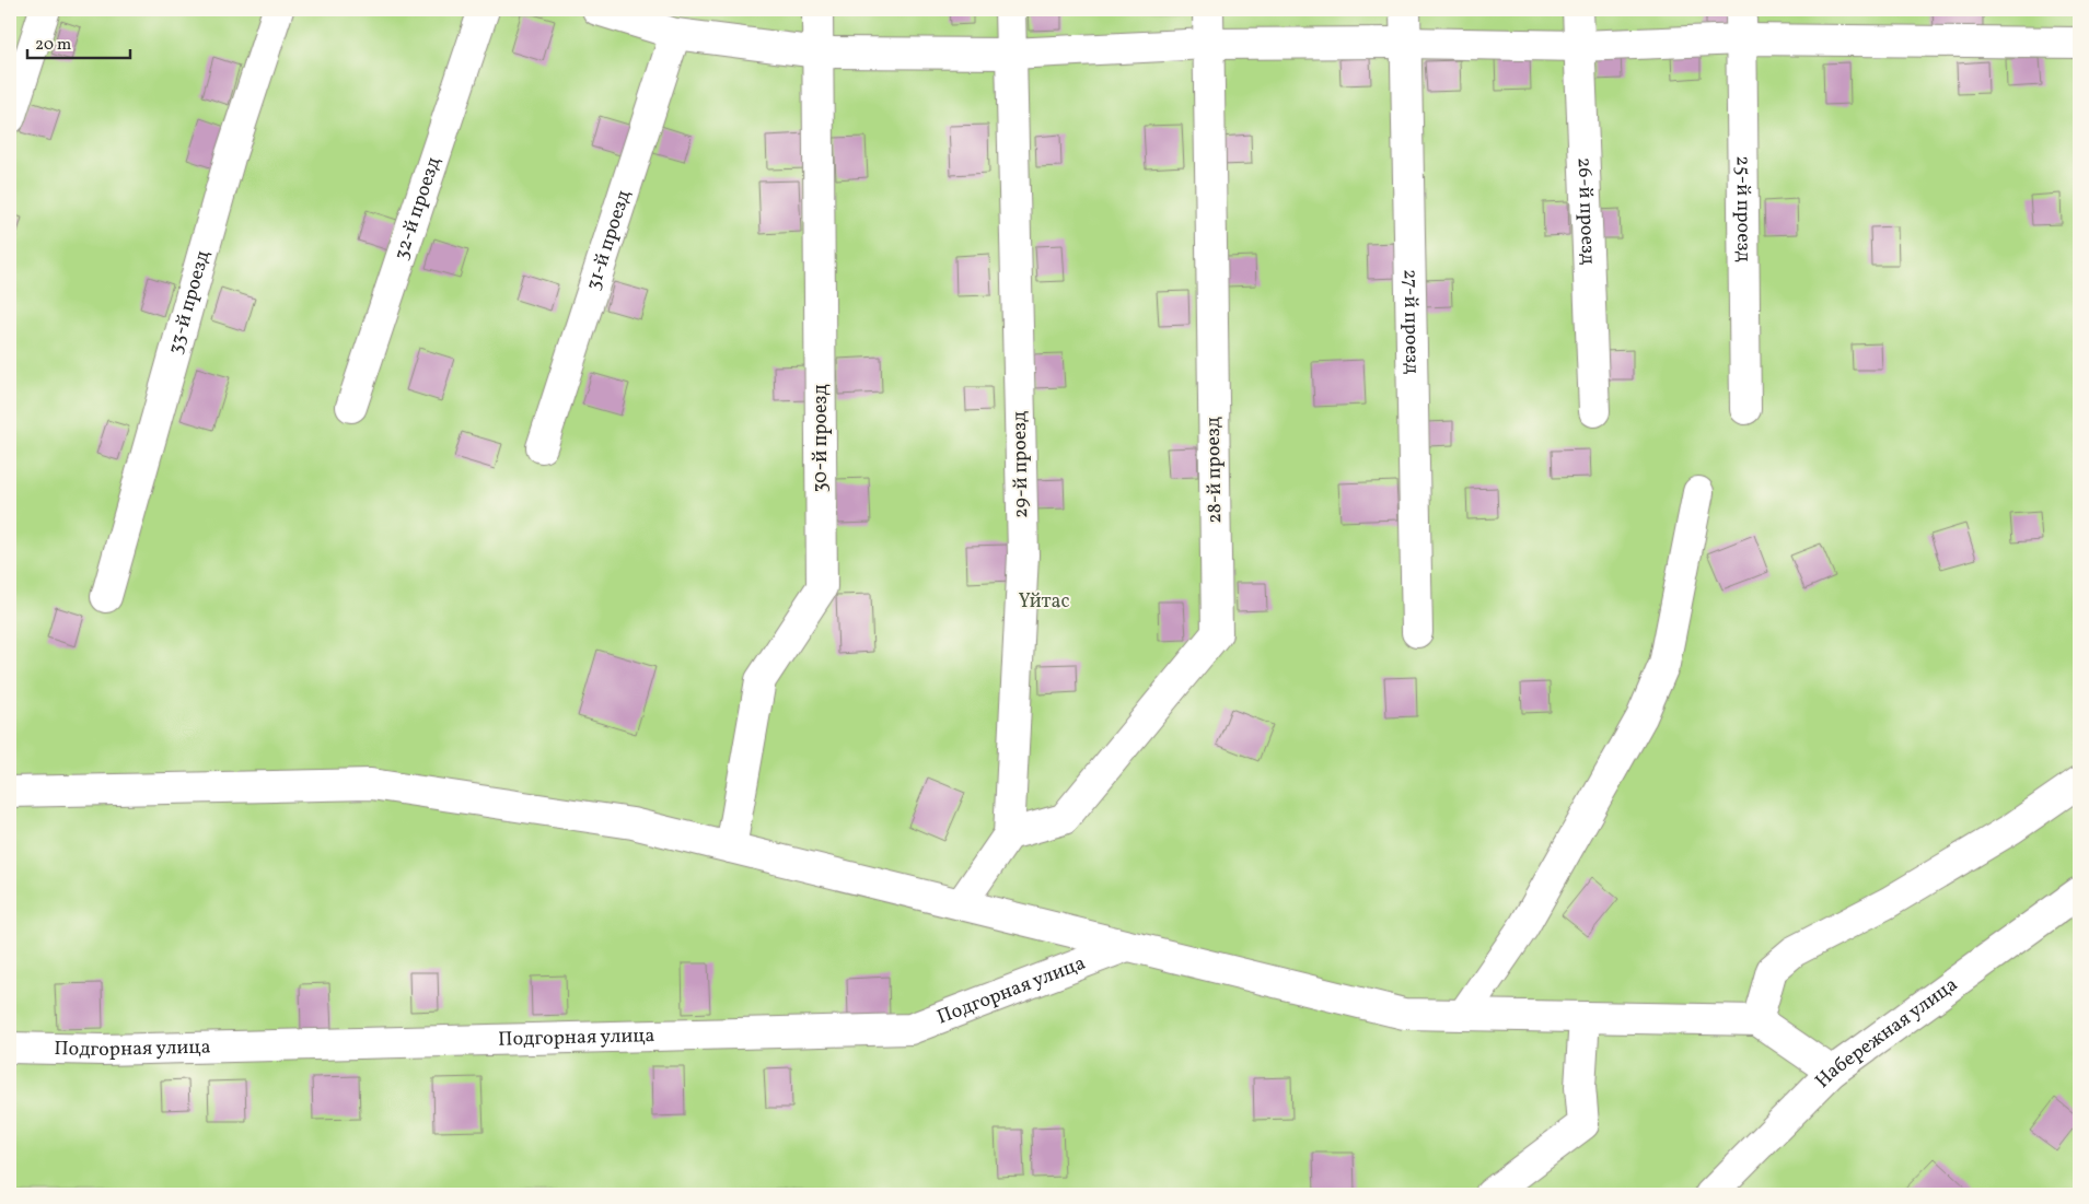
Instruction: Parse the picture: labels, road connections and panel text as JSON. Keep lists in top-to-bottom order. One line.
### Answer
{"streets":{"street":["32-й проезд","26-й проезд","25-й проезд","31-й проезд","33-й проезд","27-й проезд","30-й проезд","29-й проезд","28-й проезд","Подгорная улица","Набережная улица"]},"crossings":[["29-й проезд","28-й проезд"]],"parks":["Үйтас"],"scale_bar":"20 m"}
